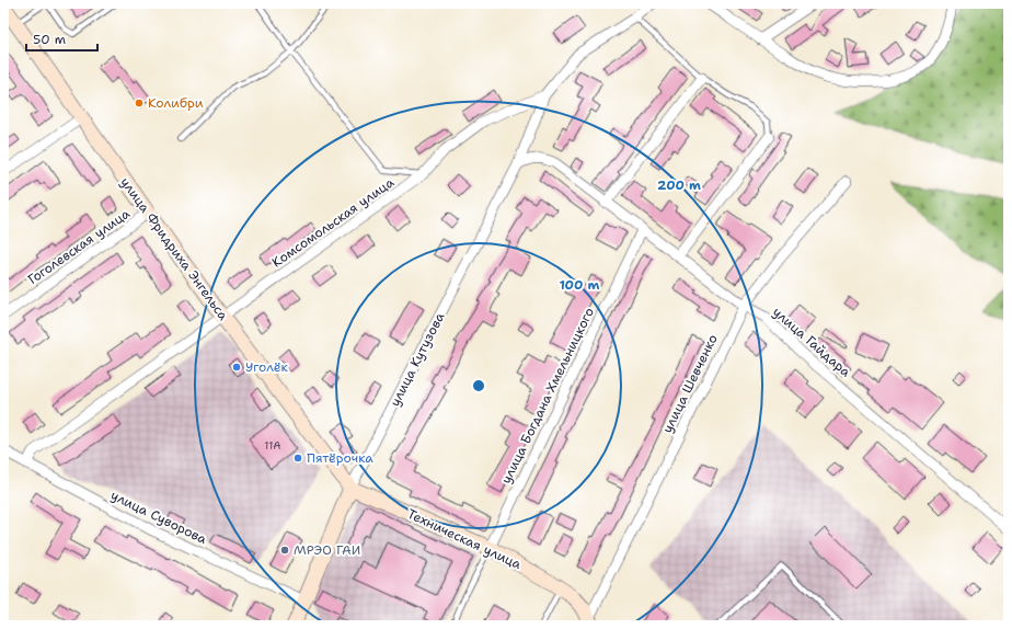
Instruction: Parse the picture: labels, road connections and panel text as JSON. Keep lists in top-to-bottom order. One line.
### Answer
{"streets":{"main road":["улица Фридриха Энгельса","улица Кутузова","Техническая улица"],"street":["Комсомольская улица","Гоголевская улица","улица Гайдара","улица Шевченко","улица Богдана Хмельницкого","улица Суворова"]},"crossings":[["Комсомольская улица","улица Фридриха Энгельса"],["Комсомольская улица","улица Кутузова"],["Комсомольская улица","улица Суворова"],["Гоголевская улица","улица Фридриха Энгельса"],["улица Фридриха Энгельса","улица Кутузова"],["улица Фридриха Энгельса","Техническая улица"],["улица Гайдара","улица Кутузова"],["улица Гайдара","улица Шевченко"],["улица Гайдара","улица Богдана Хмельницкого"],["улица Кутузова","улица Суворова"],["улица Кутузова","Техническая улица"],["улица Шевченко","Техническая улица"],["улица Богдана Хмельницкого","Техническая улица"]],"places":["Колибри","Уголёк","Пятёрочка","МРЭО ГАИ"],"house_numbers":["11А"],"scale_bar":"50 m","rings":["200 m","100 m"]}
